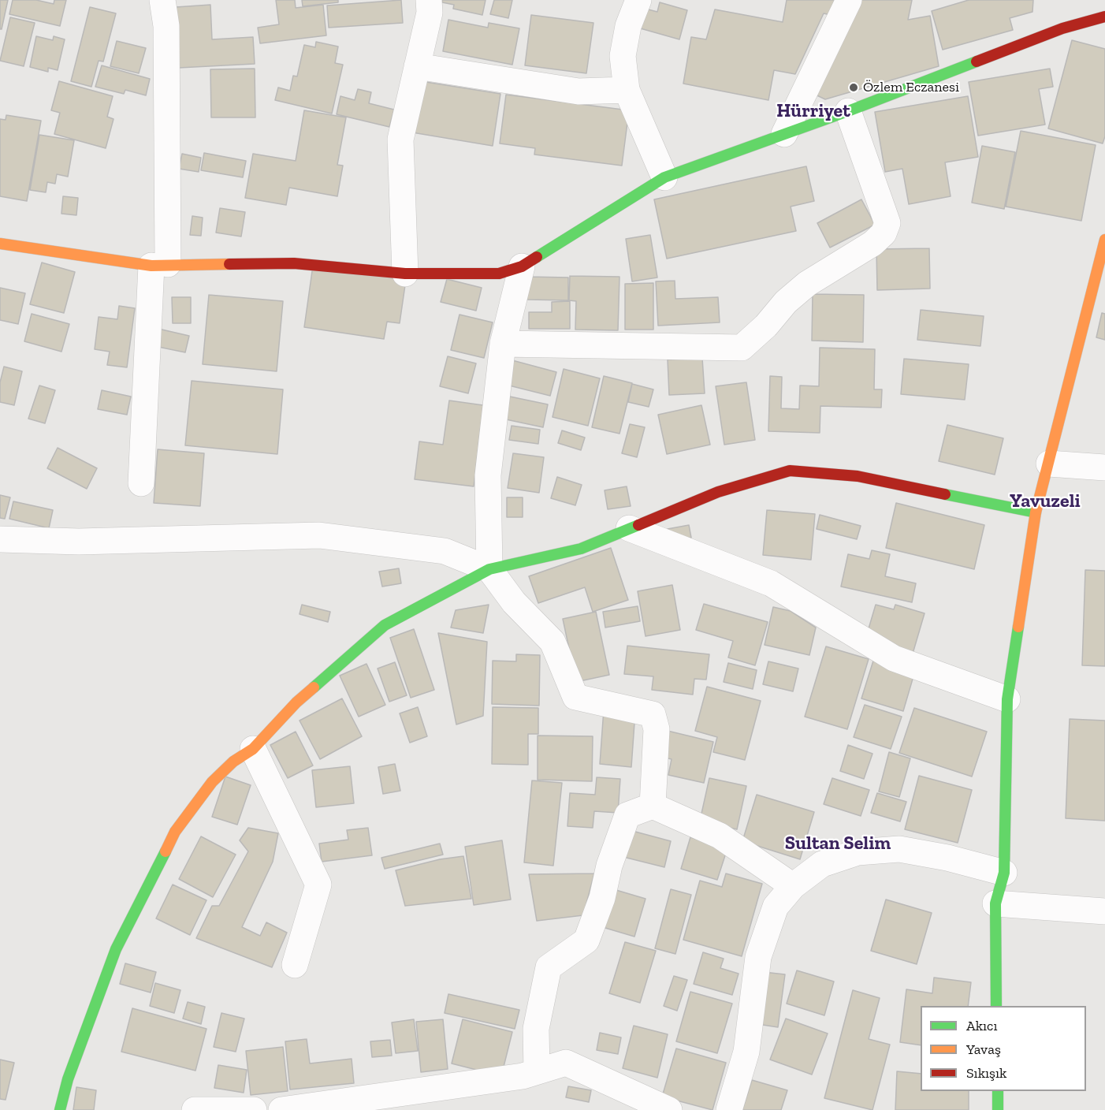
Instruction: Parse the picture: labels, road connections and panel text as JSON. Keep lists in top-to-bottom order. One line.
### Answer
{"districts":["Hürriyet","Yavuzeli","Sultan Selim"],"places":["Özlem Eczanesi"],"legend":["Akıcı","Yavaş","Sıkışık"]}
